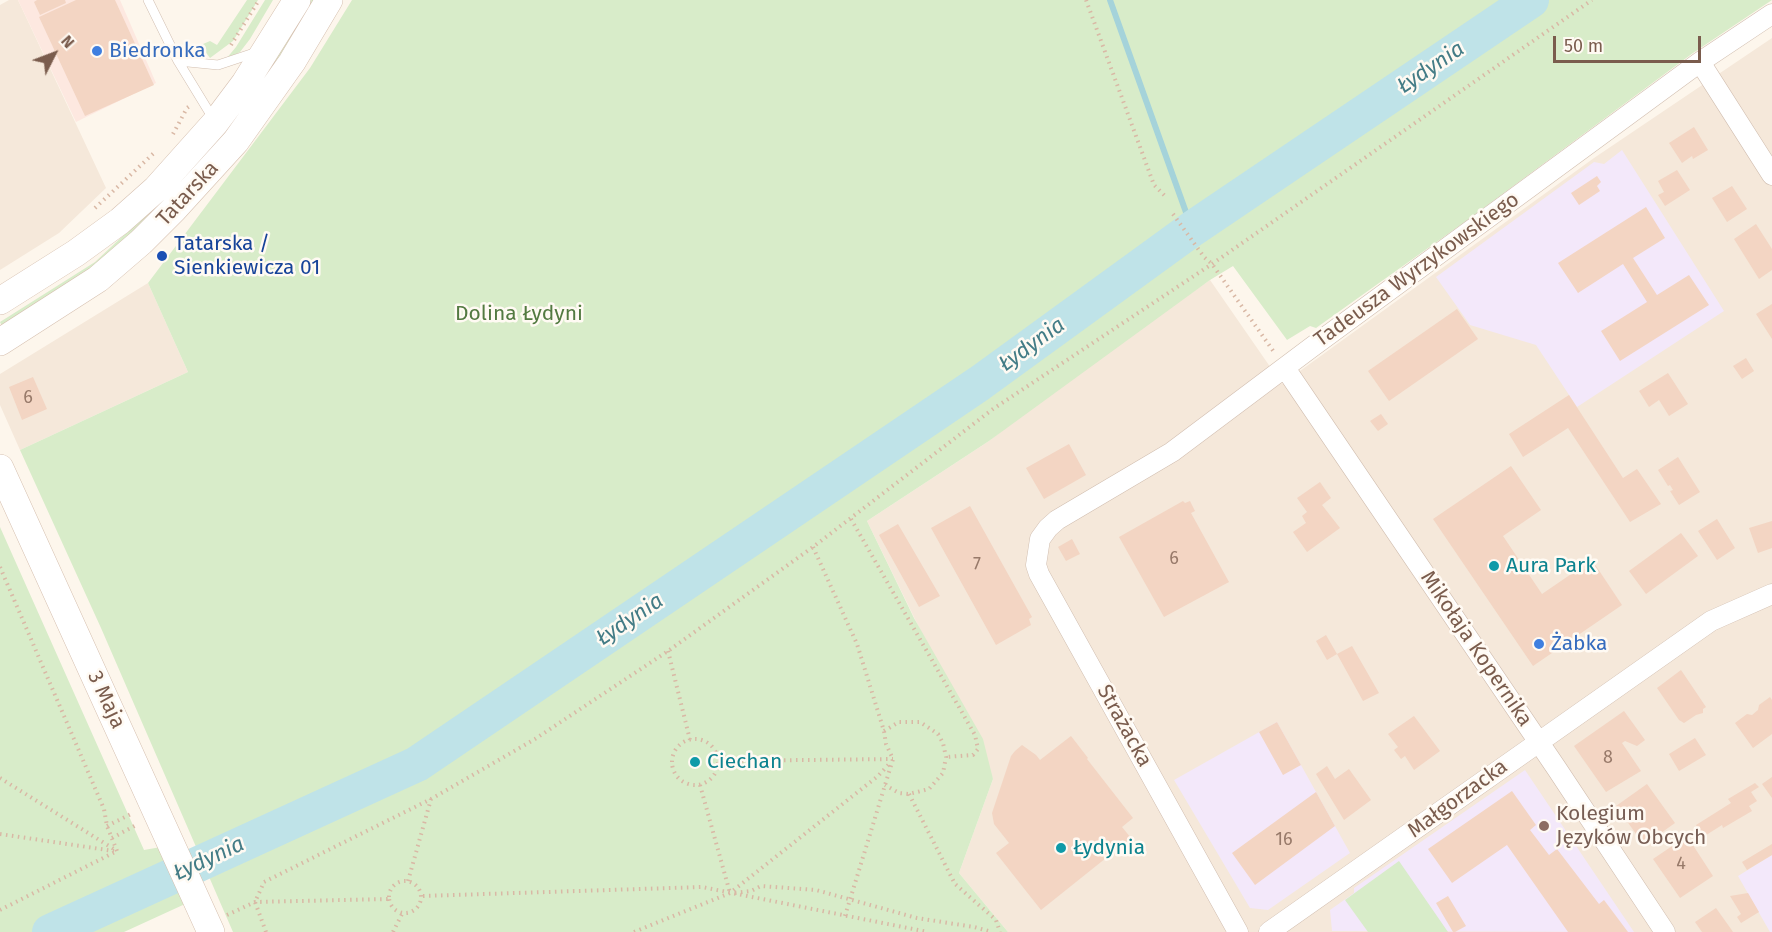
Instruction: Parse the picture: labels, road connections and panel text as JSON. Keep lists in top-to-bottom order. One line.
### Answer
{"streets":{"main road":["Tatarska","3 Maja"],"street":["Tadeusza Wyrzykowskiego","Mikołaja Kopernika","Strażacka","Małgorzacka"]},"crossings":[["Tadeusza Wyrzykowskiego","Mikołaja Kopernika"],["Tadeusza Wyrzykowskiego","Strażacka"],["Mikołaja Kopernika","Małgorzacka"]],"water":["Łydynia"],"parks":["Dolina Łydyni"],"places":["Biedronka","Tatarska / Sienkiewicza 01","Aura Park","Żabka","Ciechan","Kolegium Języków Obcych","Łydynia"],"house_numbers":["6","6","7","8","16","4"],"scale_bar":"50 m","north":"top right"}
